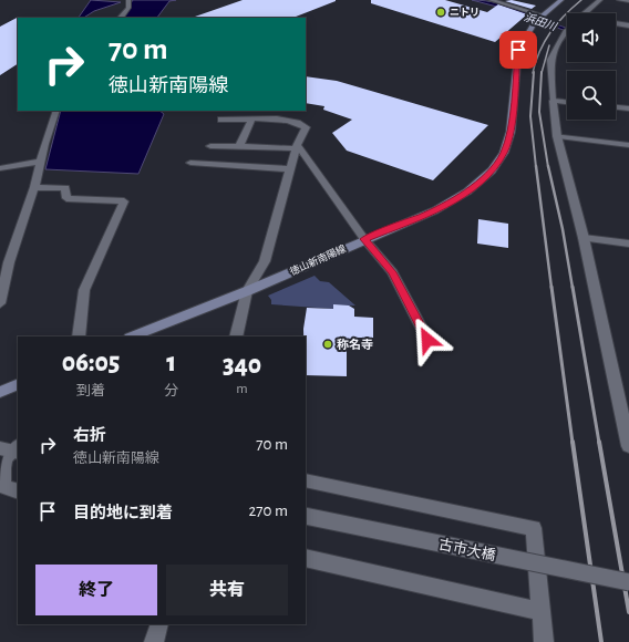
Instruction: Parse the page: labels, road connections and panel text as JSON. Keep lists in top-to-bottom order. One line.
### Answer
{"streets":{"main road":["徳山新南陽線"],"street":["古市大橋"]},"water":["浜田川"],"places":["ニトリ","称名寺"],"page":{"turn":["70 m","徳山新南陽線"],"eta":["06:05","到着","1","分","340","m"],"list":[{"name":"右折","note":"徳山新南陽線","value":"70 m"},{"name":"目的地に到着","value":"270 m"}],"buttons":["終了","共有"]}}
